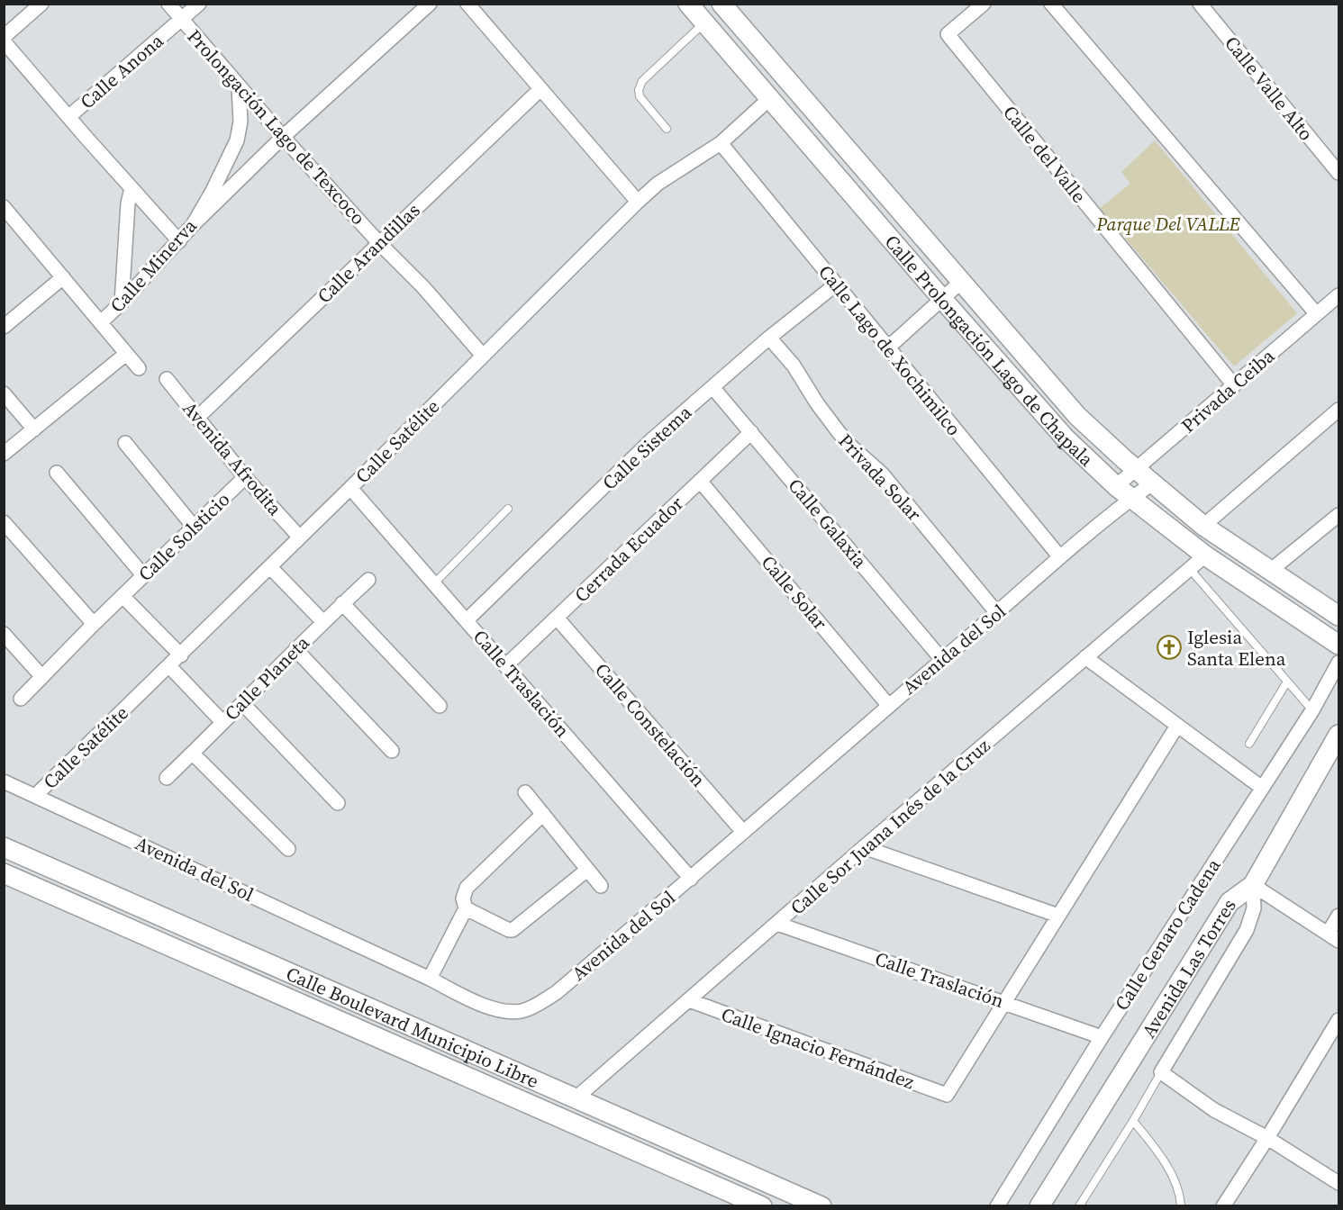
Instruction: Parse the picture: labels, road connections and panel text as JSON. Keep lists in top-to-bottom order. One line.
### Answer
{"streets":{"main road":["Calle Prolongación Lago de Chapala","Avenida Las Torres","Calle Boulevard Municipio Libre"],"street":["Calle Anona","Calle Valle Alto","Prolongación Lago de Texcoco","Calle del Valle","Calle Arandillas","Calle Minerva","Calle Lago de Xochimilco","Privada Ceiba","Calle Satélite","Calle Sistema","Avenida Afrodita","Privada Solar","Calle Galaxia","Calle Solsticio","Cerrada Ecuador","Calle Solar","Avenida del Sol","Calle Planeta","Calle Traslación","Calle Constelación","Calle Sor Juana Inés de la Cruz","Calle Genaro Cadena","Calle Ignacio Fernández"]},"crossings":[["Calle Anona","Prolongación Lago de Texcoco"],["Prolongación Lago de Texcoco","Calle Arandillas"],["Prolongación Lago de Texcoco","Calle Minerva"],["Prolongación Lago de Texcoco","Calle Satélite"],["Calle del Valle","Privada Ceiba"],["Calle Arandillas","Avenida Afrodita"],["Calle Prolongación Lago de Chapala","Privada Ceiba"],["Calle Prolongación Lago de Chapala","Calle Satélite"],["Calle Prolongación Lago de Chapala","Avenida del Sol"],["Calle Prolongación Lago de Chapala","Calle Sor Juana Inés de la Cruz"],["Calle Lago de Xochimilco","Calle Satélite"],["Calle Lago de Xochimilco","Calle Sistema"],["Calle Lago de Xochimilco","Avenida del Sol"],["Calle Satélite","Avenida Afrodita"],["Calle Satélite","Calle Solsticio"],["Calle Satélite","Avenida del Sol"],["Calle Satélite","Calle Traslación"],["Calle Sistema","Privada Solar"],["Calle Sistema","Calle Galaxia"],["Calle Sistema","Calle Traslación"],["Avenida Afrodita","Calle Solsticio"],["Privada Solar","Avenida del Sol"],["Calle Galaxia","Cerrada Ecuador"],["Calle Galaxia","Avenida del Sol"],["Cerrada Ecuador","Calle Solar"],["Cerrada Ecuador","Calle Traslación"],["Cerrada Ecuador","Calle Constelación"],["Calle Solar","Avenida del Sol"],["Avenida del Sol","Calle Traslación"],["Avenida del Sol","Calle Constelación"],["Calle Traslación","Calle Sor Juana Inés de la Cruz"],["Calle Traslación","Calle Genaro Cadena"],["Calle Traslación","Calle Ignacio Fernández"],["Calle Sor Juana Inés de la Cruz","Calle Boulevard Municipio Libre"],["Calle Sor Juana Inés de la Cruz","Calle Ignacio Fernández"]],"parks":["Parque Del VALLE"],"places":{"church":["Iglesia Santa Elena"]}}
